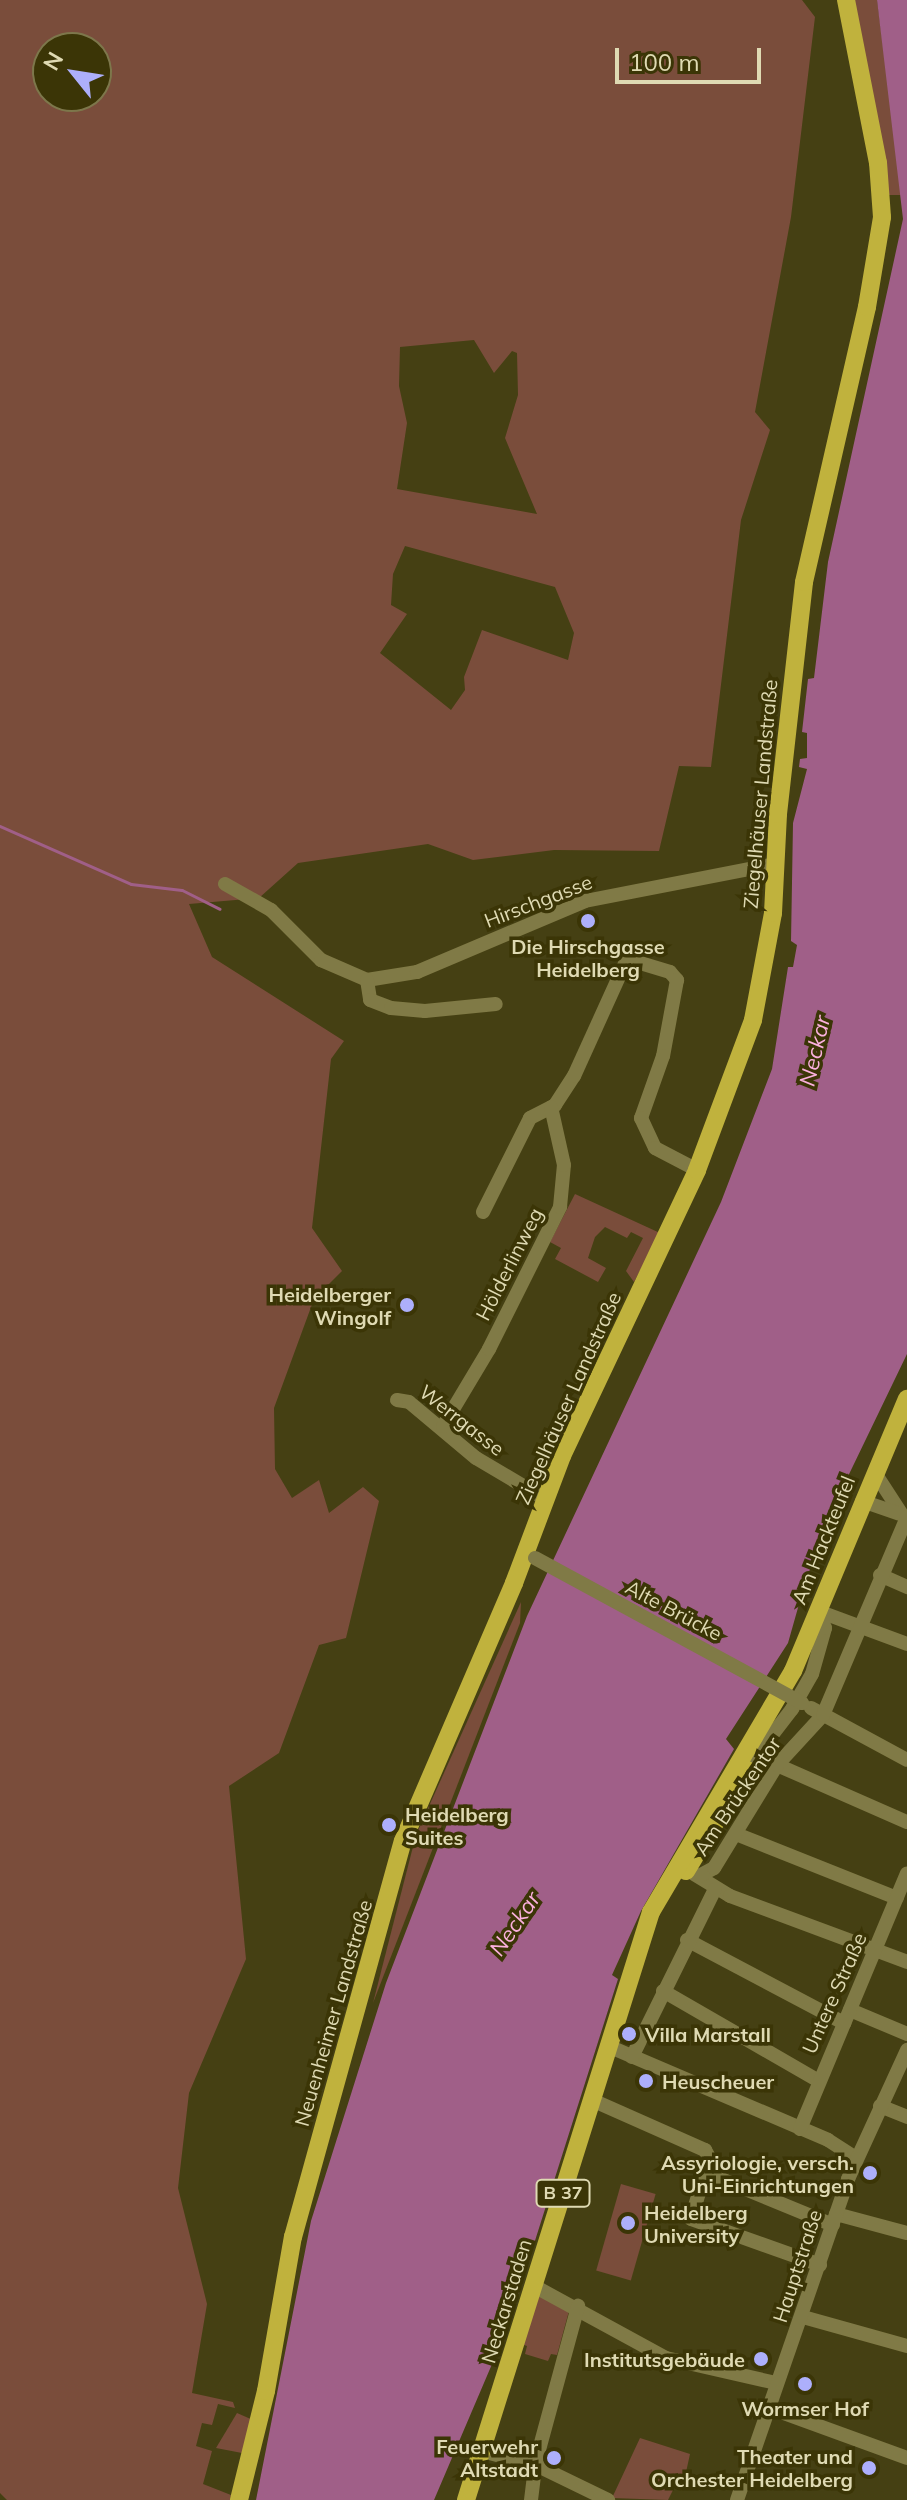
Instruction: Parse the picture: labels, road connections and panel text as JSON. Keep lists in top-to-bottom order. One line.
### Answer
{"streets":{"main road":["Ziegelhäuser Landstraße","Am Hackteufel","Neuenheimer Landstraße","B 37","Neckarstaden"],"street":["Hirschgasse","Hölderlinweg","Werrgasse","Alte Brücke","Am Brückentor","Untere Straße","Hauptstraße"]},"crossings":[["Ziegelhäuser Landstraße","Hirschgasse"],["Ziegelhäuser Landstraße","Werrgasse"],["Ziegelhäuser Landstraße","Alte Brücke"],["Ziegelhäuser Landstraße","Neuenheimer Landstraße"],["Hölderlinweg","Werrgasse"],["Am Hackteufel","Neckarstaden"],["Alte Brücke","Am Brückentor"],["Alte Brücke","Neuenheimer Landstraße"],["Am Brückentor","Neckarstaden"]],"water":["Neckar"],"places":["Die Hirschgasse Heidelberg","Heidelberger Wingolf","Heidelberg Suites","Villa Marstall","Heuscheuer","Assyriologie, versch. Uni-Einrichtungen","Heidelberg University","Institutsgebäude","Wormser Hof","Feuerwehr Altstadt","Theater und Orchester Heidelberg"],"scale_bar":"100 m","north":"top left"}
